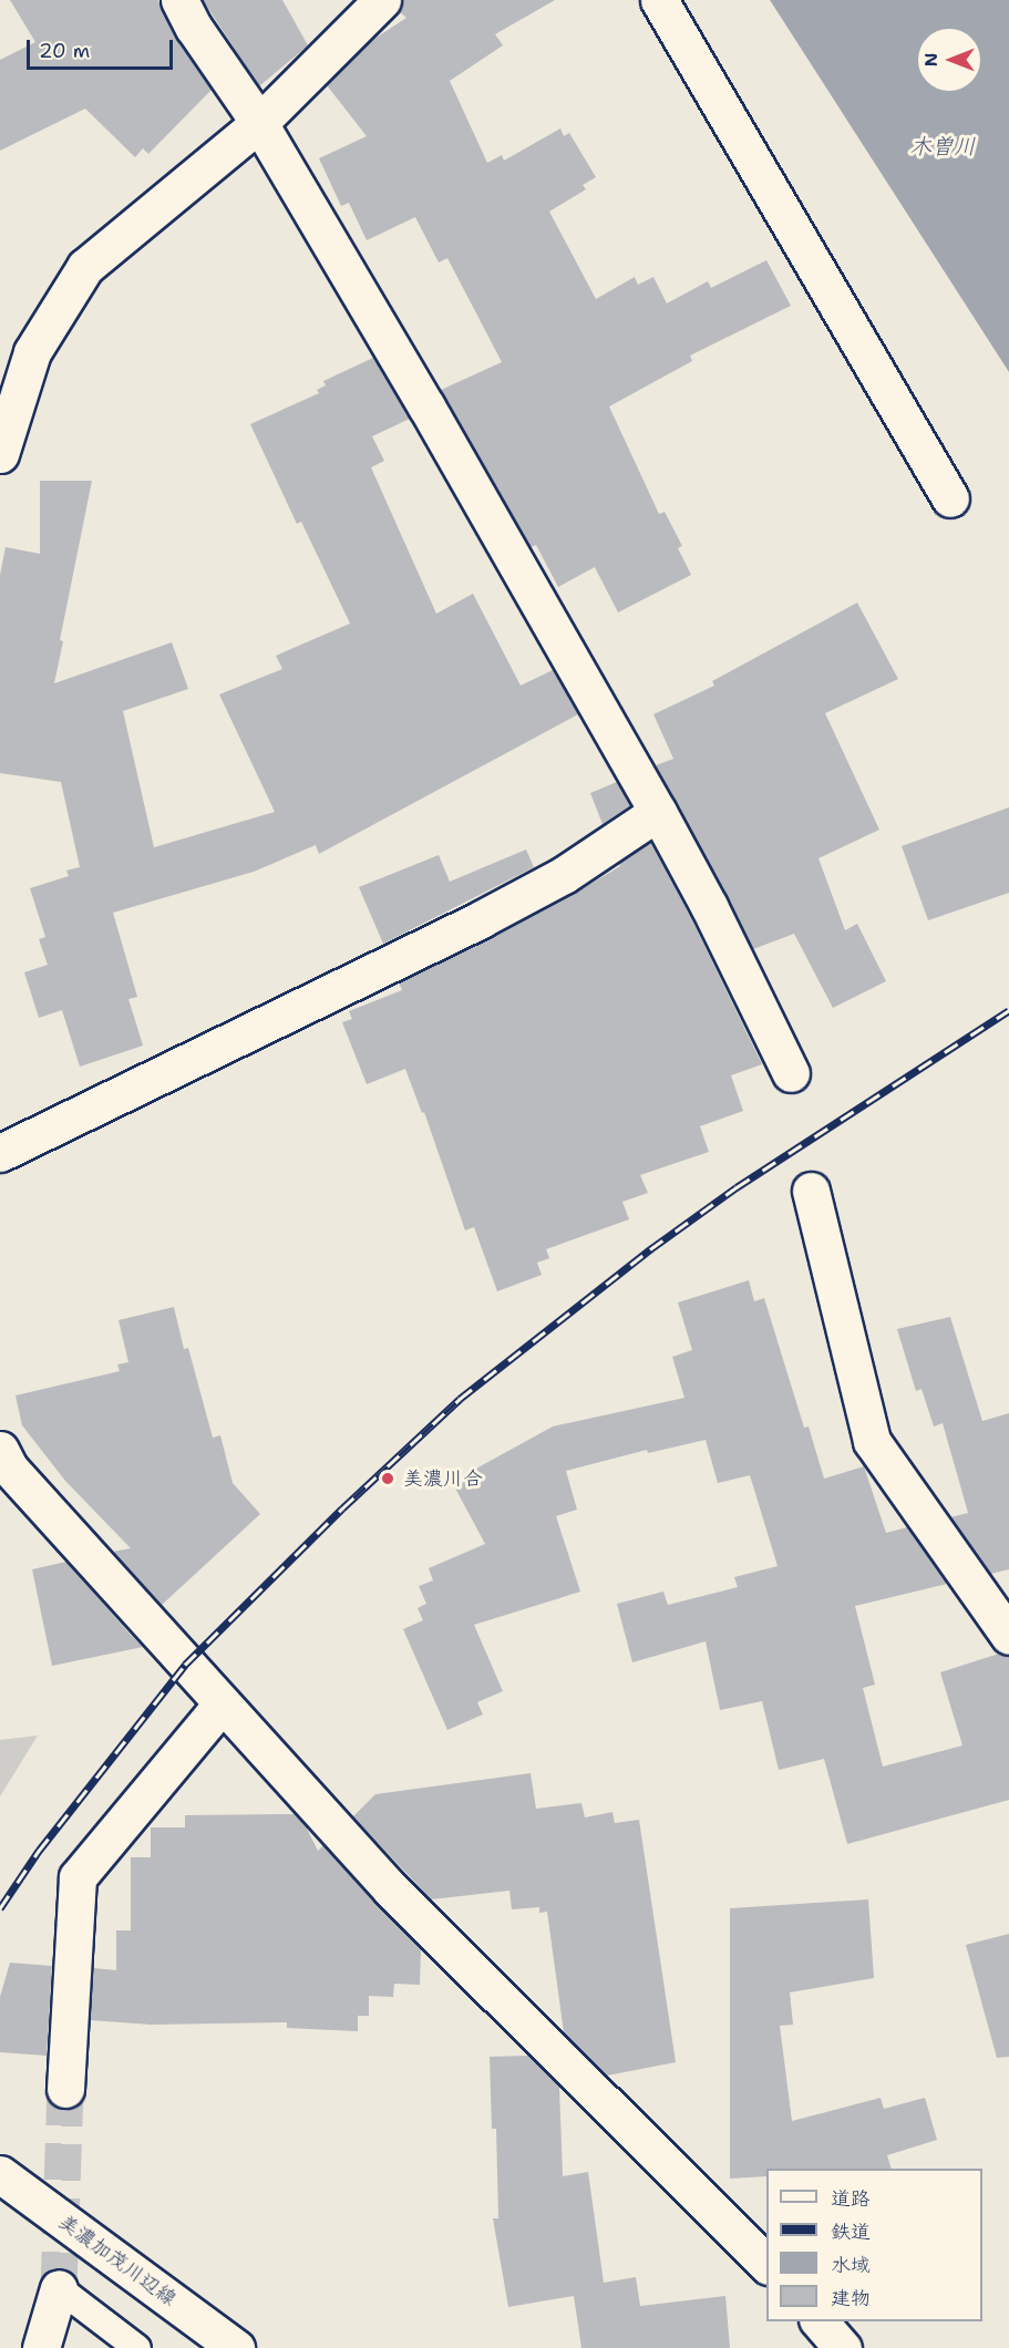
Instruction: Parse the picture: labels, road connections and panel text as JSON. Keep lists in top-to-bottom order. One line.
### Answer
{"streets":{"street":["美濃加茂川辺線"]},"water":["木曽川"],"places":["美濃川合"],"legend":["道路","鉄道","水域","建物"],"scale_bar":"20 m","north":"left"}
